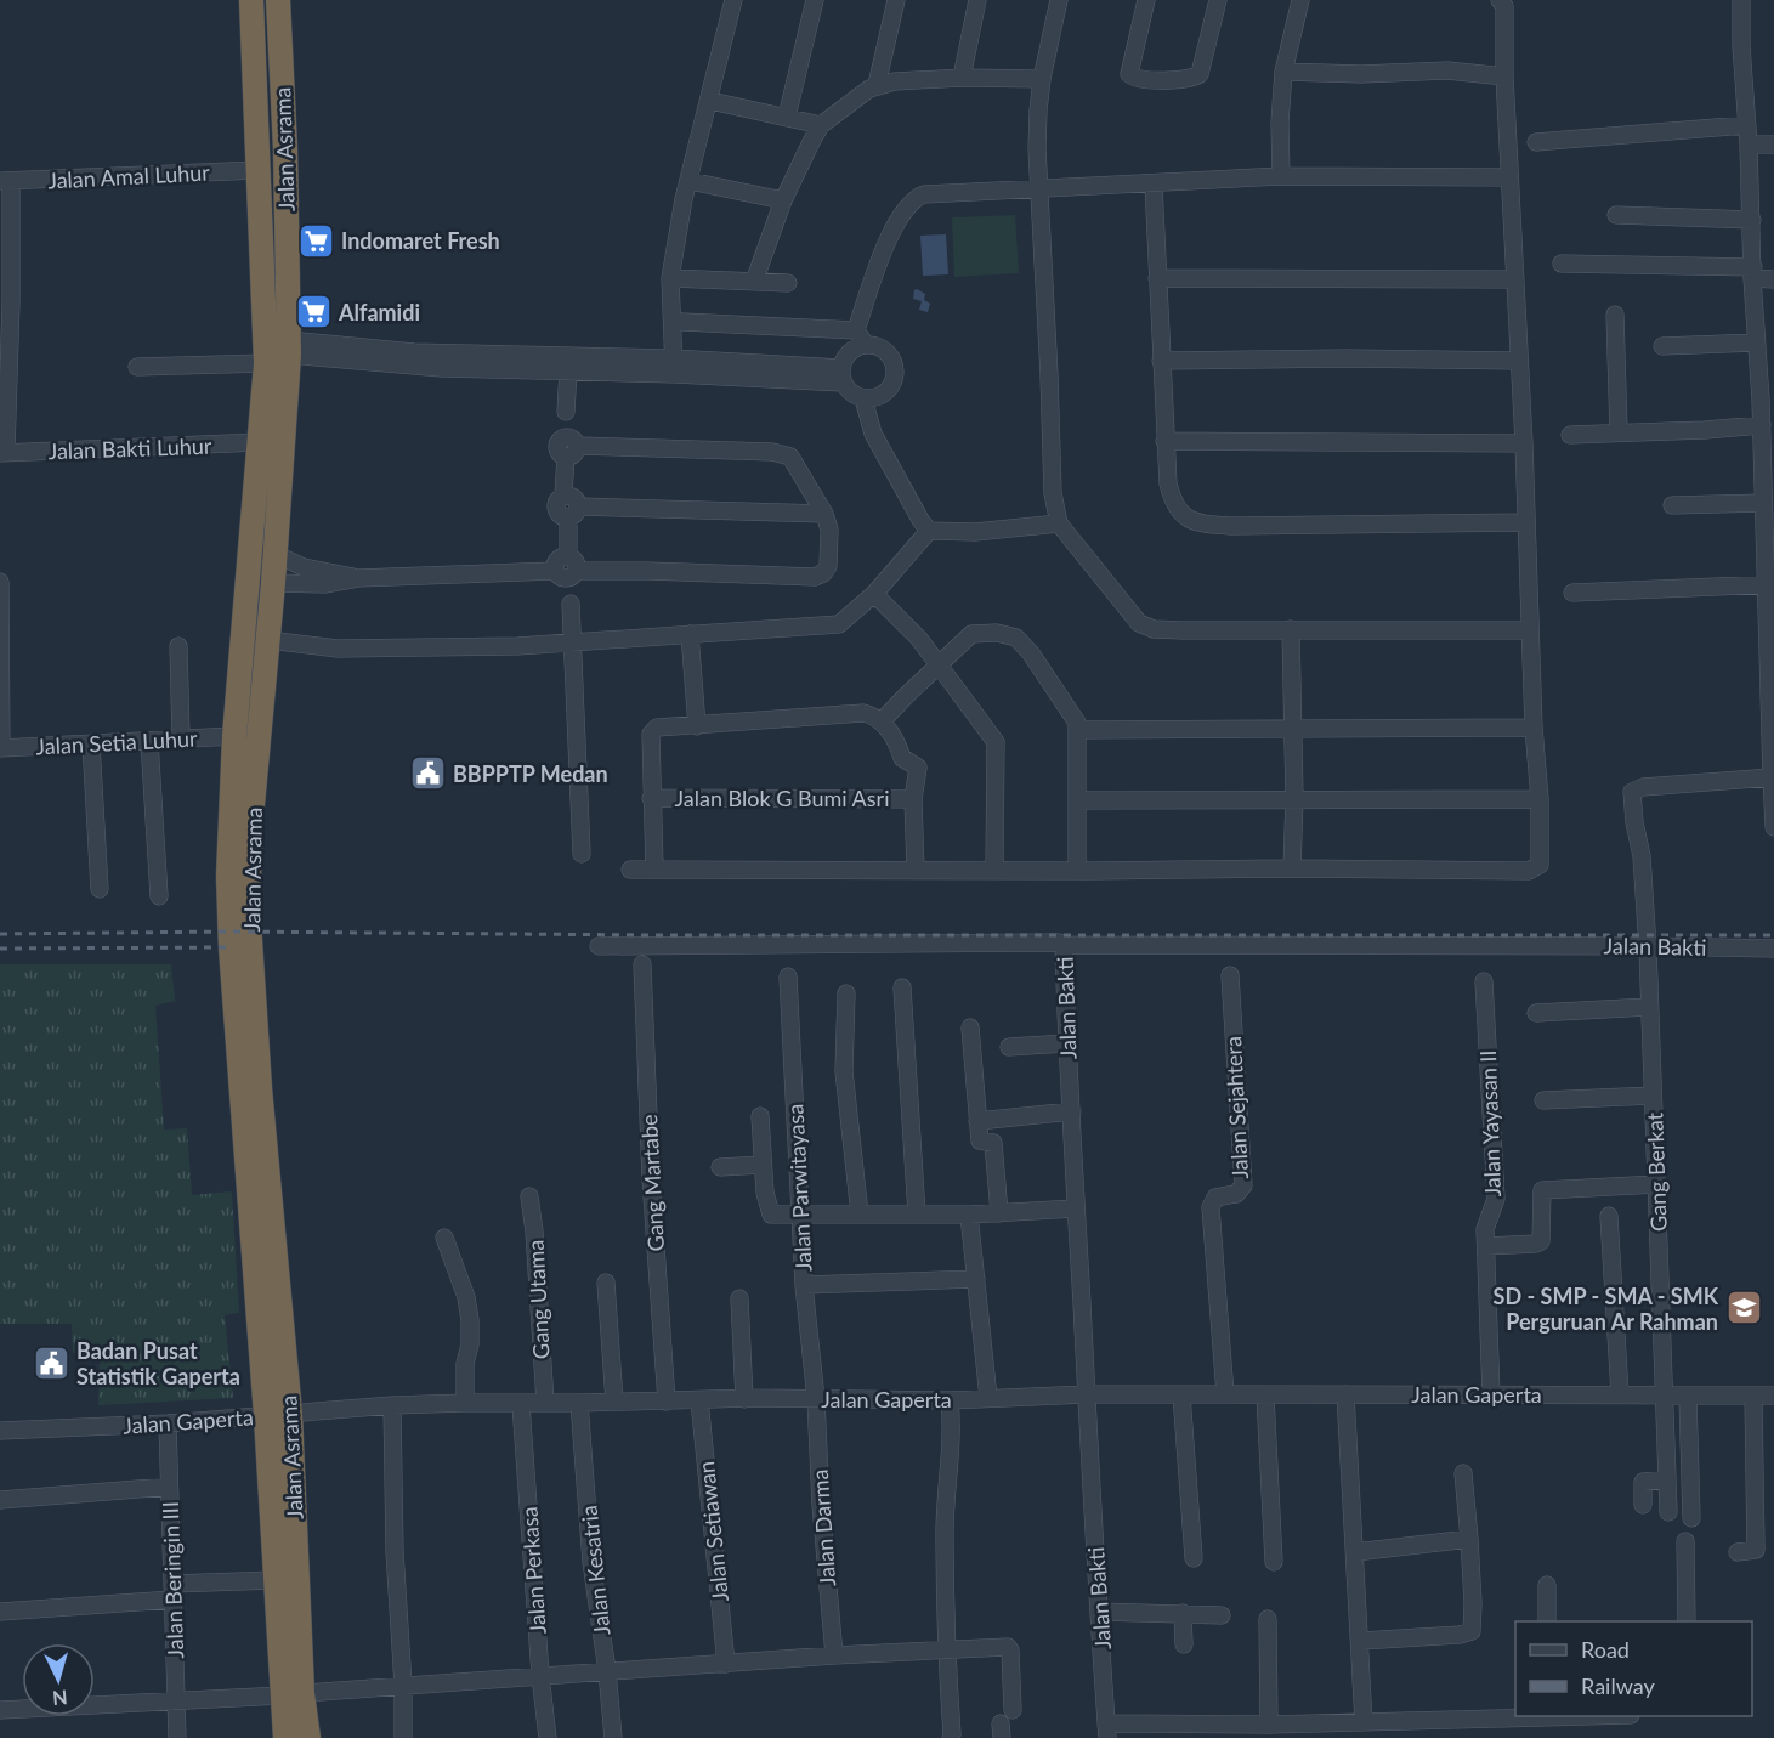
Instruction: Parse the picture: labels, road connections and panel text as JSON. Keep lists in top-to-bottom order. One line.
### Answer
{"streets":{"highway":["Jalan Asrama"],"street":["Jalan Amal Luhur","Jalan Bakti Luhur","Jalan Setia Luhur","Jalan Blok G Bumi Asri","Jalan Bakti","Jalan Sejahtera","Jalan Yayasan II","Gang Berkat","Gang Martabe","Jalan Parwitayasa","Gang Utama","Jalan Gaperta","Jalan Darma","Jalan Setiawan","Jalan Perkasa","Jalan Kesatria","Jalan Beringin III"]},"crossings":[["Jalan Asrama","Jalan Amal Luhur"],["Jalan Asrama","Jalan Bakti Luhur"],["Jalan Asrama","Jalan Setia Luhur"],["Jalan Asrama","Jalan Gaperta"],["Jalan Bakti","Gang Berkat"],["Jalan Bakti","Jalan Gaperta"],["Jalan Sejahtera","Jalan Gaperta"],["Jalan Yayasan II","Jalan Gaperta"],["Gang Berkat","Jalan Gaperta"],["Gang Martabe","Jalan Gaperta"],["Jalan Parwitayasa","Jalan Gaperta"],["Jalan Parwitayasa","Jalan Darma"],["Gang Utama","Jalan Gaperta"],["Jalan Gaperta","Jalan Darma"],["Jalan Gaperta","Jalan Setiawan"],["Jalan Gaperta","Jalan Perkasa"],["Jalan Gaperta","Jalan Kesatria"],["Jalan Gaperta","Jalan Beringin III"]],"places":{"supermarket":["Indomaret Fresh","Alfamidi"],"public building":["BBPPTP Medan","Badan Pusat Statistik Gaperta"],"school or university":["SD - SMP - SMA - SMK Perguruan Ar Rahman"]},"legend":["Road","Railway"],"north":"bottom"}
